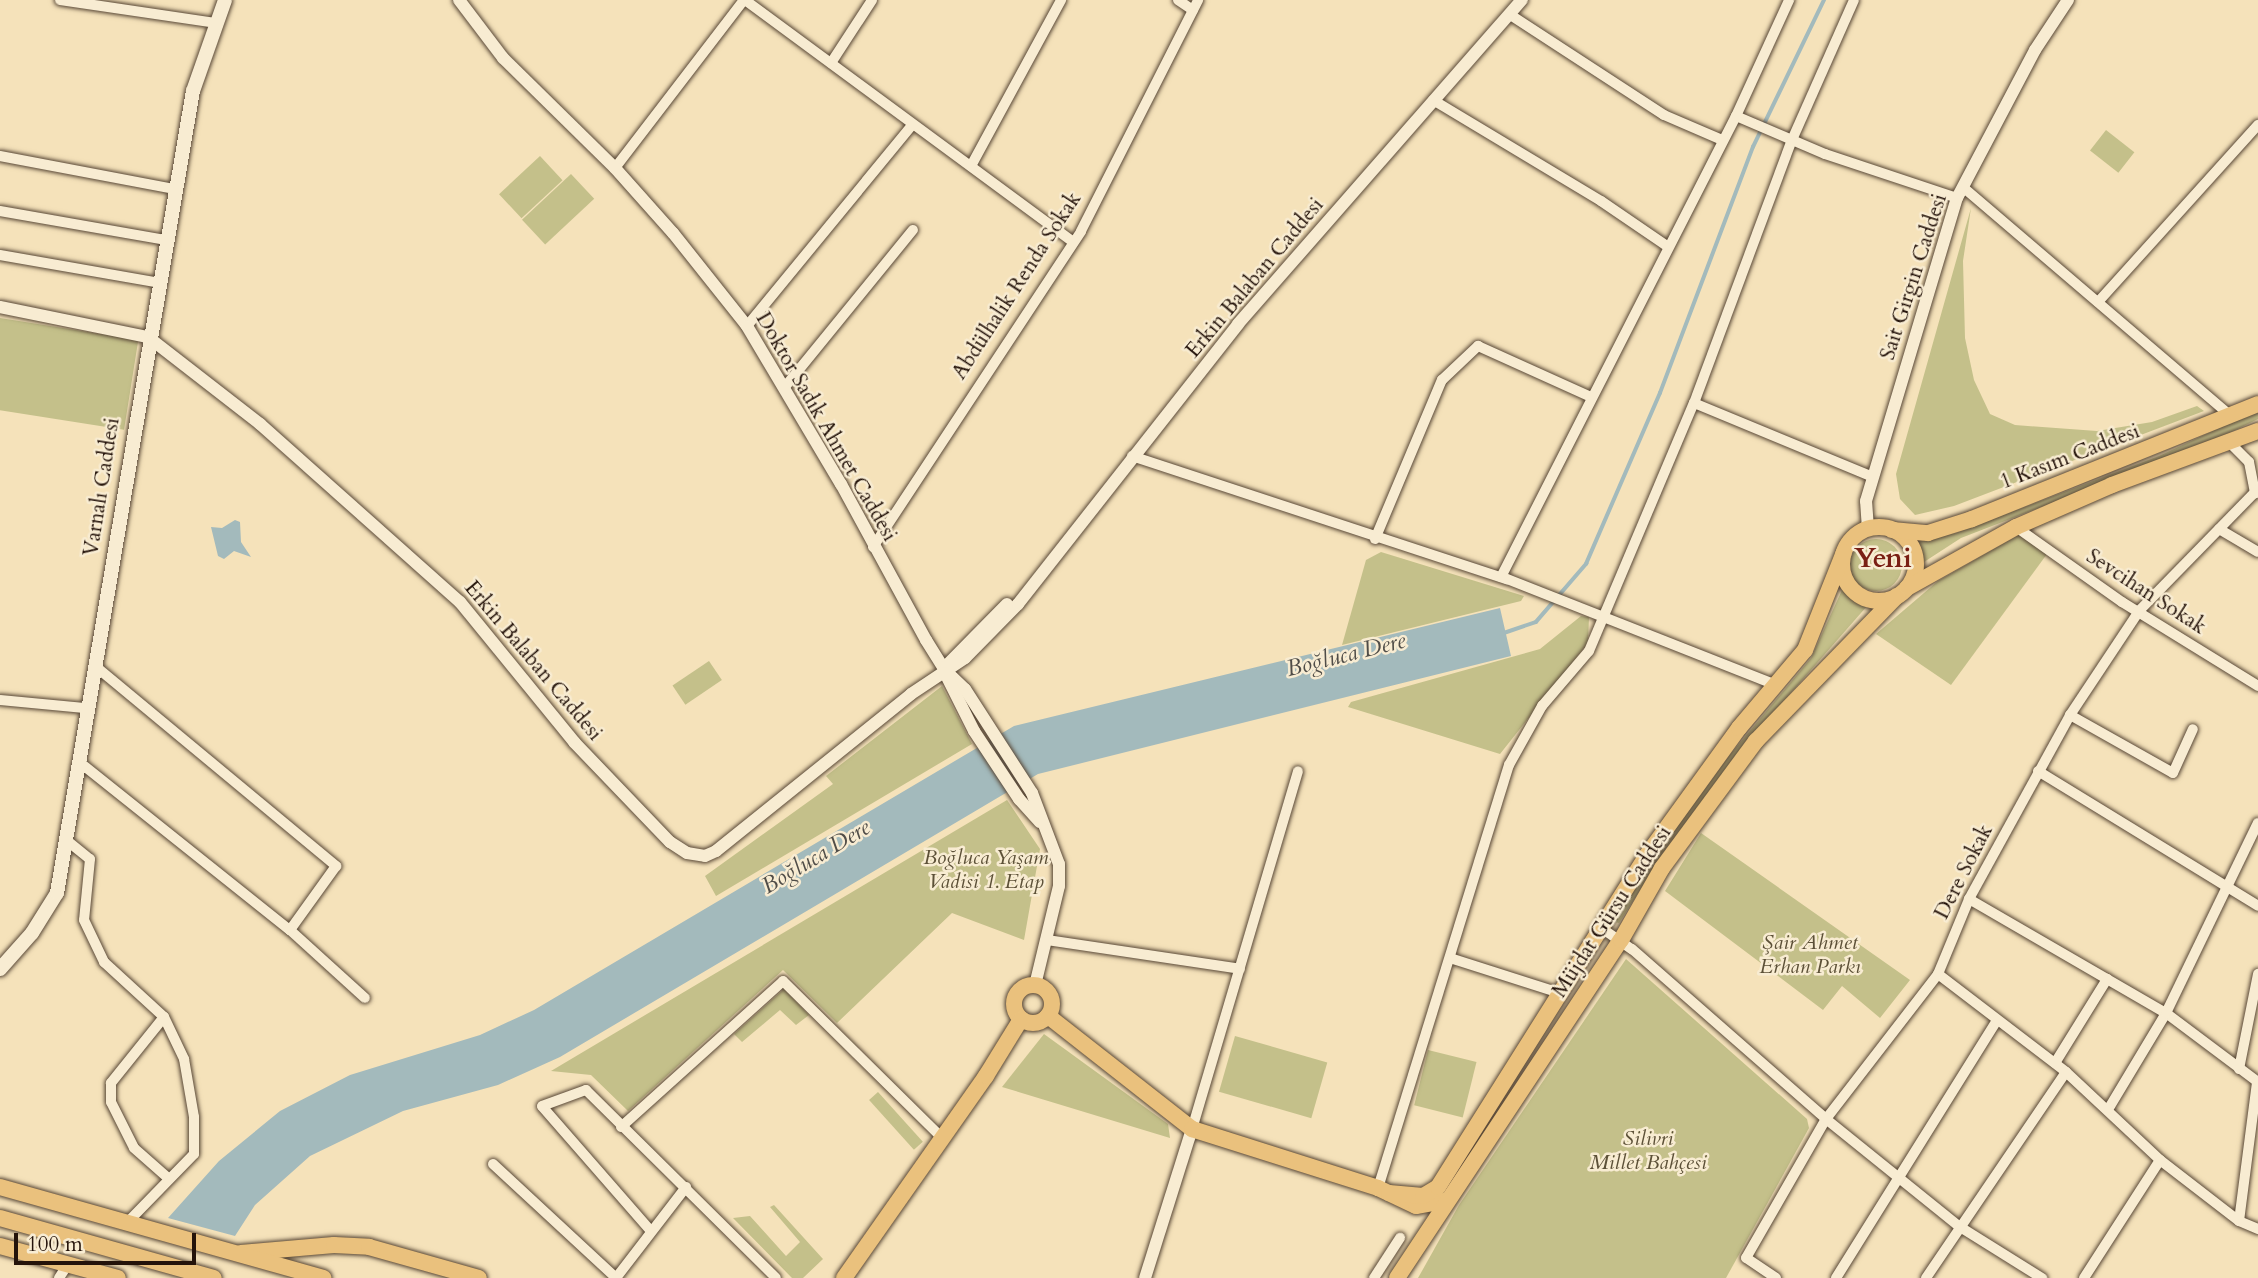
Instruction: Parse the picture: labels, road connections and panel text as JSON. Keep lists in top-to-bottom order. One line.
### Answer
{"streets":{"main road":["1 Kasım Caddesi","Varnalı Caddesi","Müjdat Gürsu Caddesi"],"street":["Sait Girgin Caddesi","Erkin Balaban Caddesi","Abdülhalik Renda Sokak","Doktor Sadık Ahmet Caddesi","Sevcihan Sokak","Dere Sokak"]},"crossings":[["Sait Girgin Caddesi","1 Kasım Caddesi"],["Sait Girgin Caddesi","Müjdat Gürsu Caddesi"],["Erkin Balaban Caddesi","Doktor Sadık Ahmet Caddesi"],["Erkin Balaban Caddesi","Varnalı Caddesi"],["Abdülhalik Renda Sokak","Doktor Sadık Ahmet Caddesi"],["1 Kasım Caddesi","Sevcihan Sokak"],["1 Kasım Caddesi","Müjdat Gürsu Caddesi"],["Sevcihan Sokak","Dere Sokak"]],"districts":["Yeni"],"water":["Boğluca Dere"],"parks":["Boğluca Yaşam Vadisi 1. Etap","Şair Ahmet Erhan Parkı","Silivri Millet Bahçesi"],"scale_bar":"100 m"}
